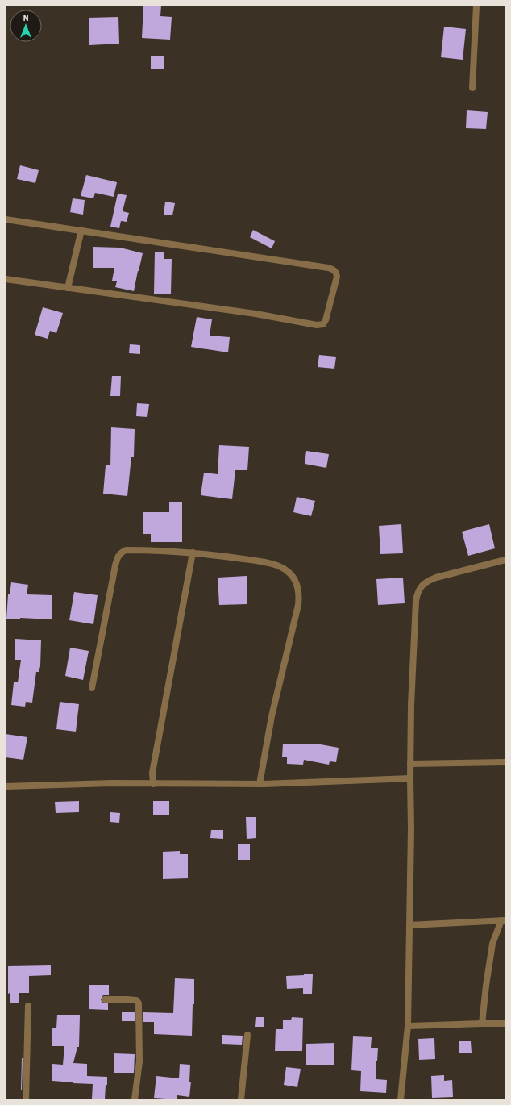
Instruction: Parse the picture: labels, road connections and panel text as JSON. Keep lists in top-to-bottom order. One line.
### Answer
{"north":"top"}
